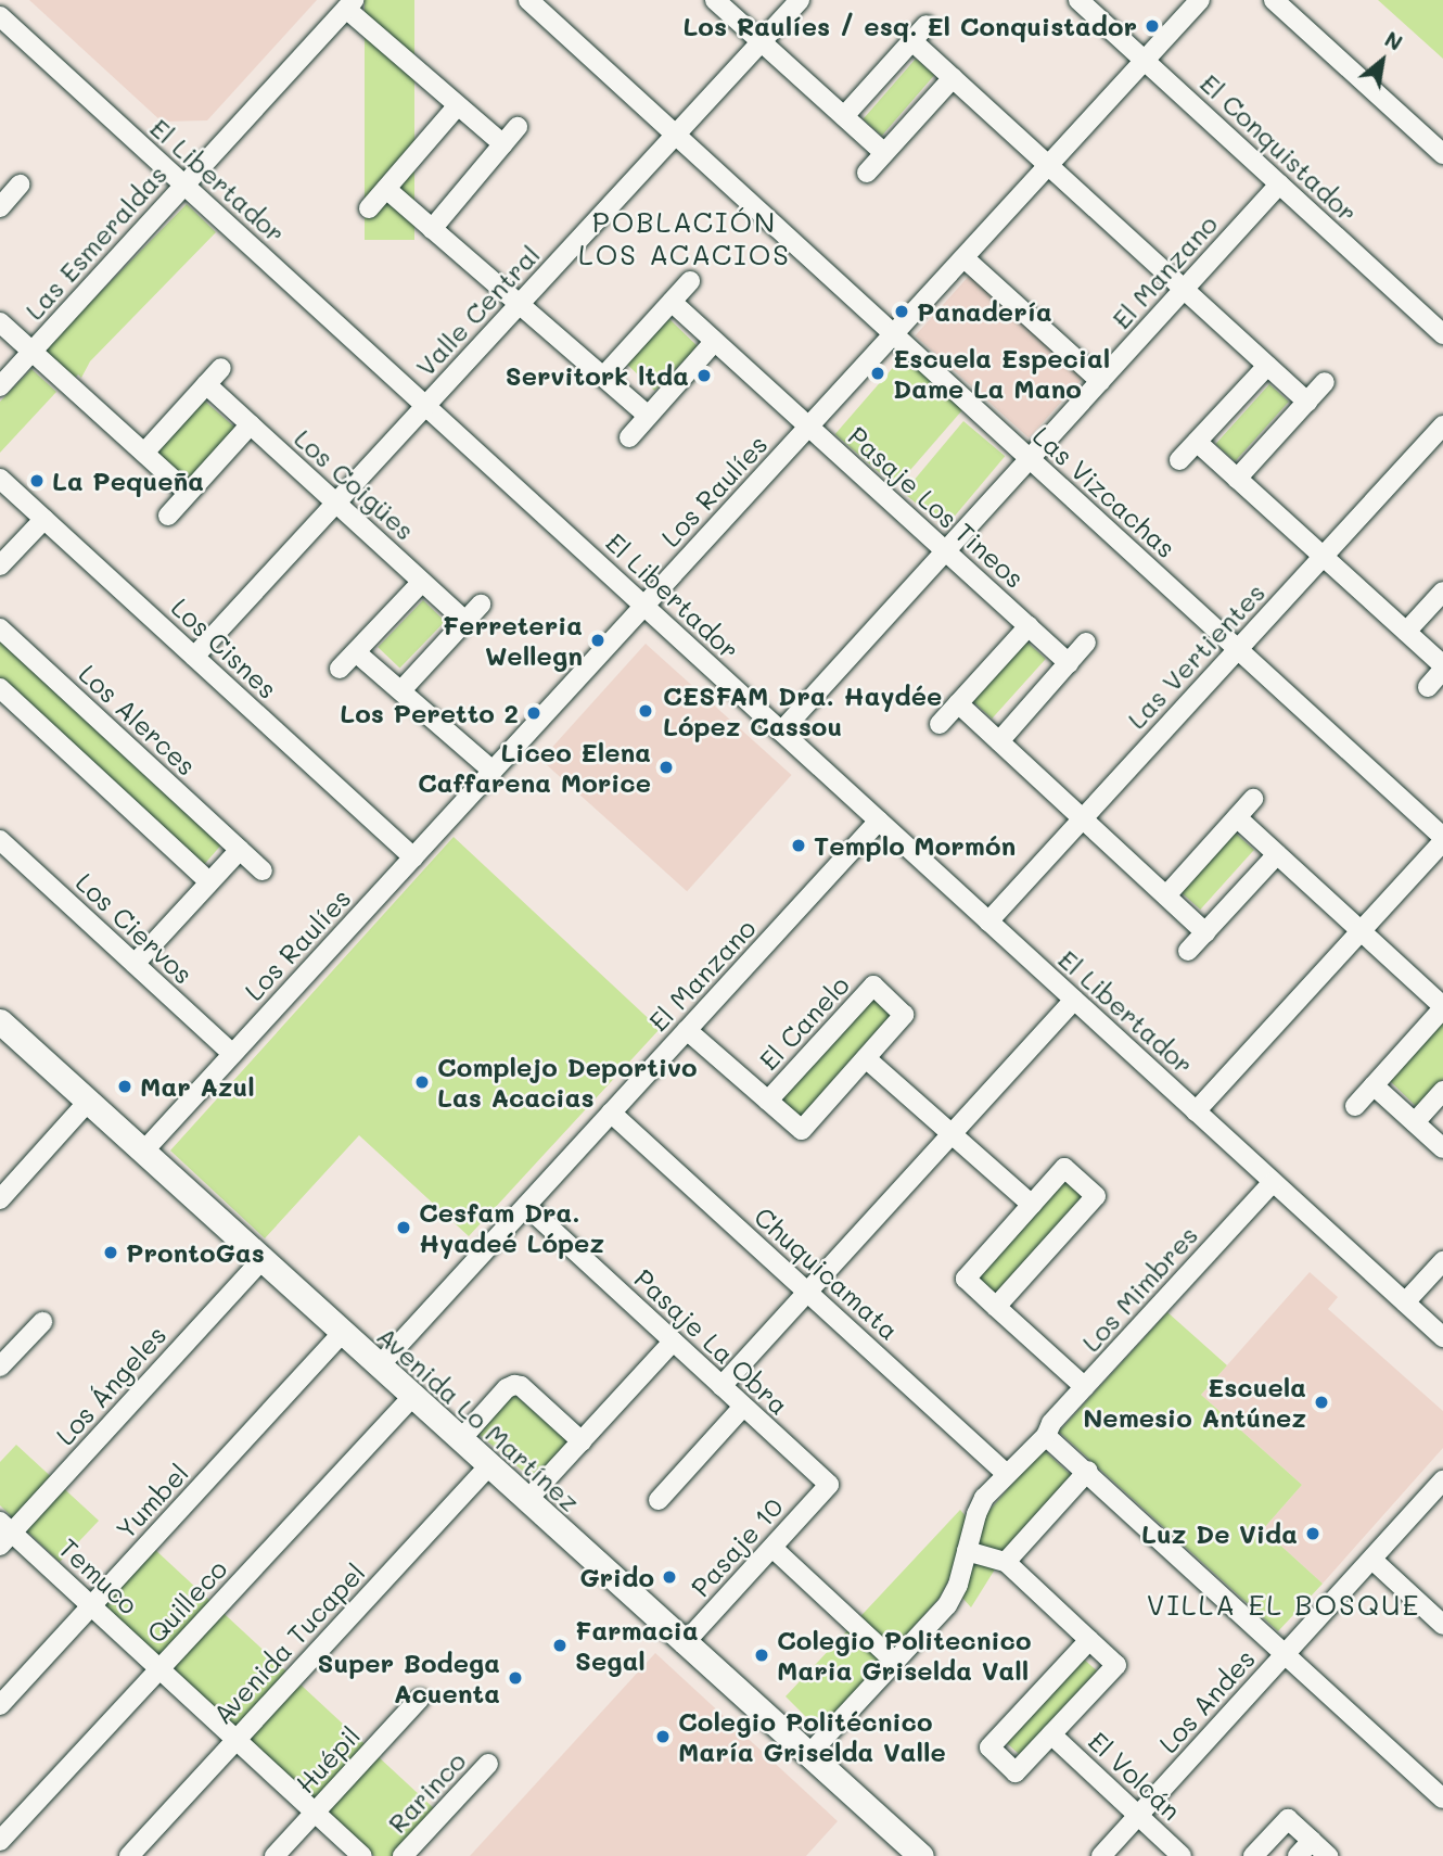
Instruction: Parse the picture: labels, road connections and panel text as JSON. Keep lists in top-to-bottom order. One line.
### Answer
{"streets":{"main road":["Avenida Lo Martínez"],"street":["El Conquistador","El Libertador","Las Esmeraldas","El Manzano","Valle Central","Los Coigües","Los Raulíes","Las Vizcachas","Pasaje Los Tineos","Los Cisnes","Las Vertientes","Los Alerces","Los Ciervos","El Canelo","Chuquicamata","Los Mimbres","Pasaje La Obra","Los Ángeles","Yumbel","Pasaje 10","Temuco","Quilleco","Avenida Tucapel","Los Andes","Huépil","El Volcán","Rarinco"]},"crossings":[["El Conquistador","El Manzano"],["El Conquistador","Los Raulíes"],["El Libertador","Las Esmeraldas"],["El Libertador","El Manzano"],["El Libertador","Valle Central"],["El Libertador","Los Raulíes"],["El Libertador","Las Vertientes"],["El Libertador","Los Mimbres"],["El Manzano","Las Vizcachas"],["El Manzano","Pasaje Los Tineos"],["El Manzano","El Canelo"],["El Manzano","Chuquicamata"],["El Manzano","Pasaje La Obra"],["El Manzano","Avenida Lo Martínez"],["Valle Central","Los Coigües"],["Valle Central","Las Vizcachas"],["Valle Central","Los Cisnes"],["Los Raulíes","Las Vizcachas"],["Los Raulíes","Pasaje Los Tineos"],["Los Raulíes","Los Cisnes"],["Los Raulíes","Los Ciervos"],["Los Raulíes","Avenida Lo Martínez"],["Las Vizcachas","Las Vertientes"],["Chuquicamata","Los Mimbres"],["Los Mimbres","Avenida Lo Martínez"],["Los Mimbres","El Volcán"],["Pasaje La Obra","Pasaje 10"],["Los Ángeles","Avenida Lo Martínez"],["Los Ángeles","Temuco"],["Avenida Lo Martínez","Yumbel"],["Avenida Lo Martínez","Pasaje 10"],["Avenida Lo Martínez","Quilleco"],["Avenida Lo Martínez","Avenida Tucapel"],["Yumbel","Temuco"],["Temuco","Quilleco"],["Temuco","Avenida Tucapel"],["Temuco","Huépil"],["Los Andes","El Volcán"]],"districts":["POBLACIÓN LOS ACACIOS","VILLA EL BOSQUE"],"places":["Los Raulíes / esq. El Conquistador","Panadería","Escuela Especial Dame La Mano","Servitork ltda","La Pequeña","Ferreteria Wellegn","CESFAM Dra. Haydée López Cassou","Los Peretto 2","Liceo Elena Caffarena Morice","Templo Mormón","Complejo Deportivo Las Acacias","Mar Azul","Cesfam Dra. Hyadeé López","ProntoGas","Escuela Nemesio Antúnez","Luz De Vida","Grido","Farmacia Segal","Colegio Politecnico Maria Griselda Vall","Super Bodega Acuenta","Colegio Politécnico María Griselda Valle"],"north":"top right"}
